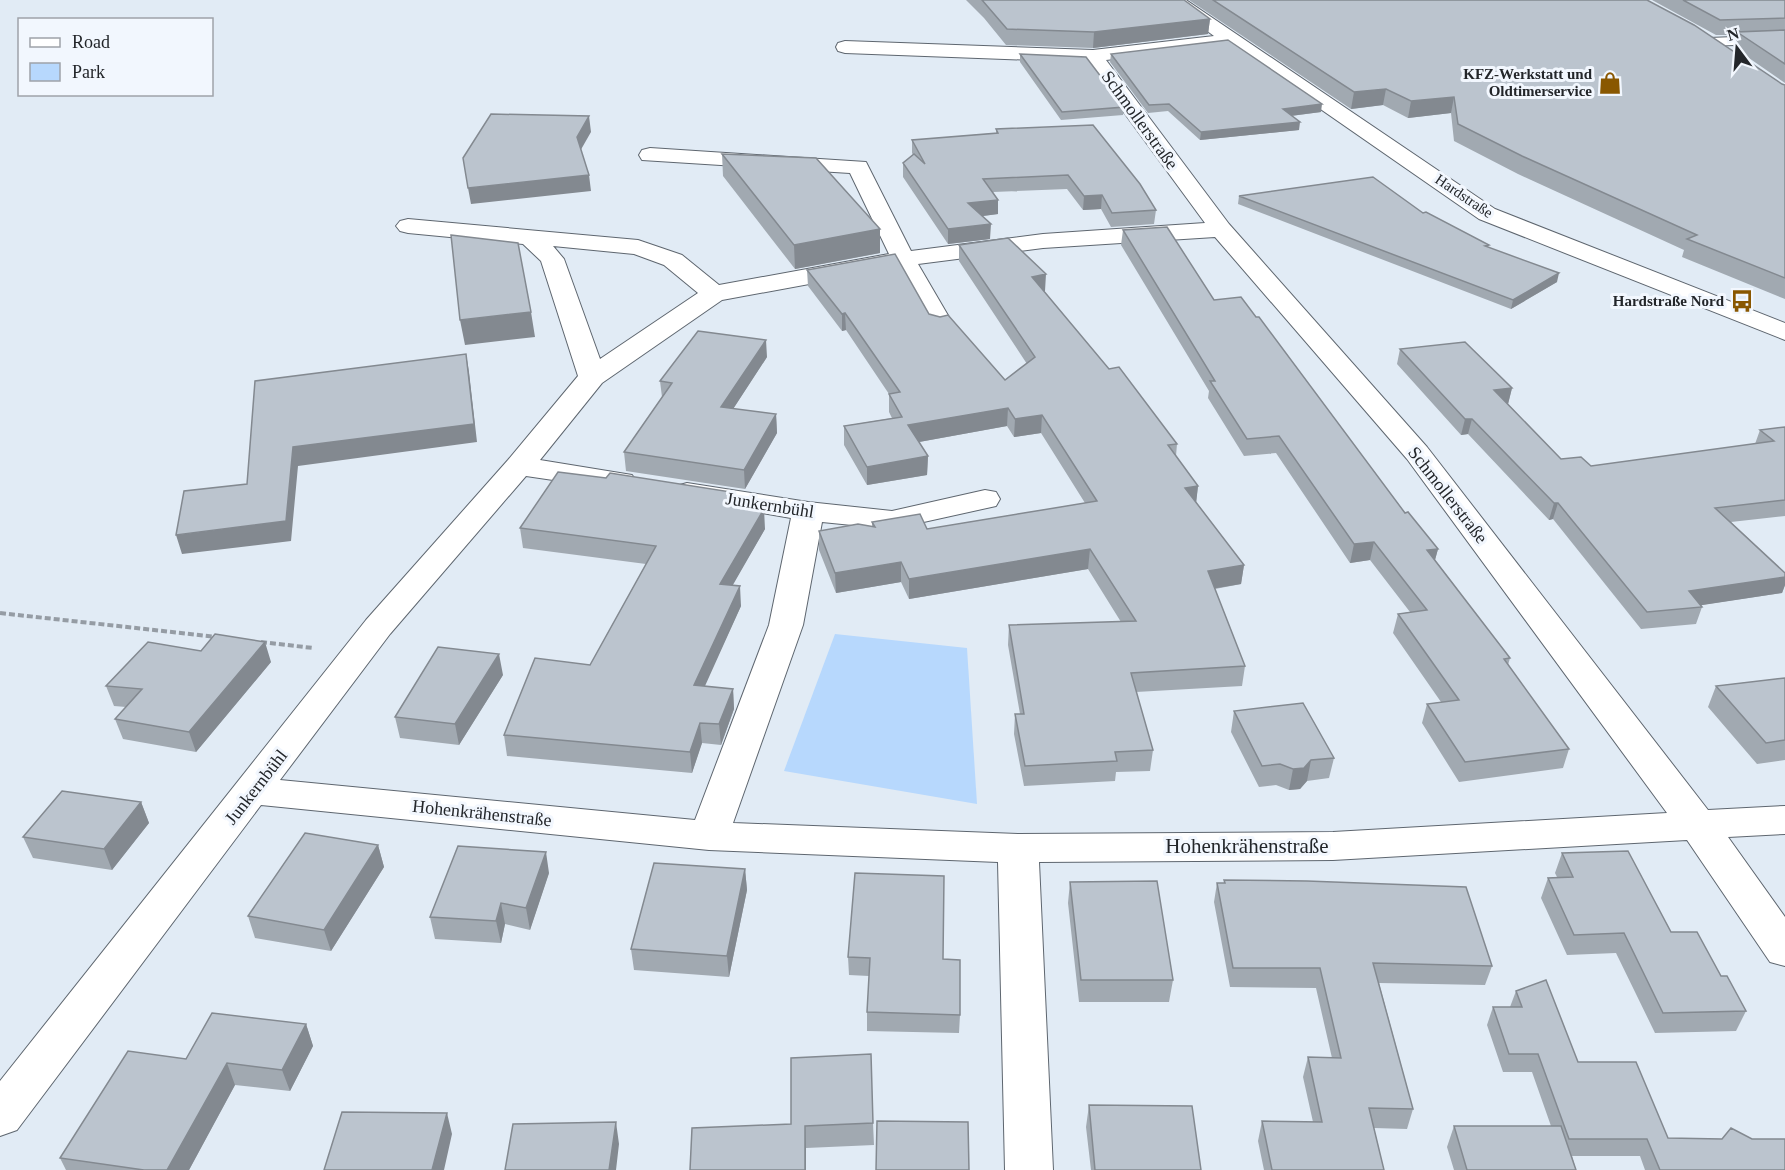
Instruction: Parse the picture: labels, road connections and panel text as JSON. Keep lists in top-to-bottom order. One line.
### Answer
{"streets":{"street":["Schmollerstraße","Hardstraße","Junkernbühl","Hohenkrähenstraße"]},"crossings":[["Schmollerstraße","Hardstraße"],["Schmollerstraße","Junkernbühl"],["Schmollerstraße","Hohenkrähenstraße"],["Junkernbühl","Hohenkrähenstraße"]],"places":{"shop":["KFZ-Werkstatt und Oldtimerservice"],"bus stop":["Hardstraße Nord"]},"legend":["Road","Park"],"north":"top"}
